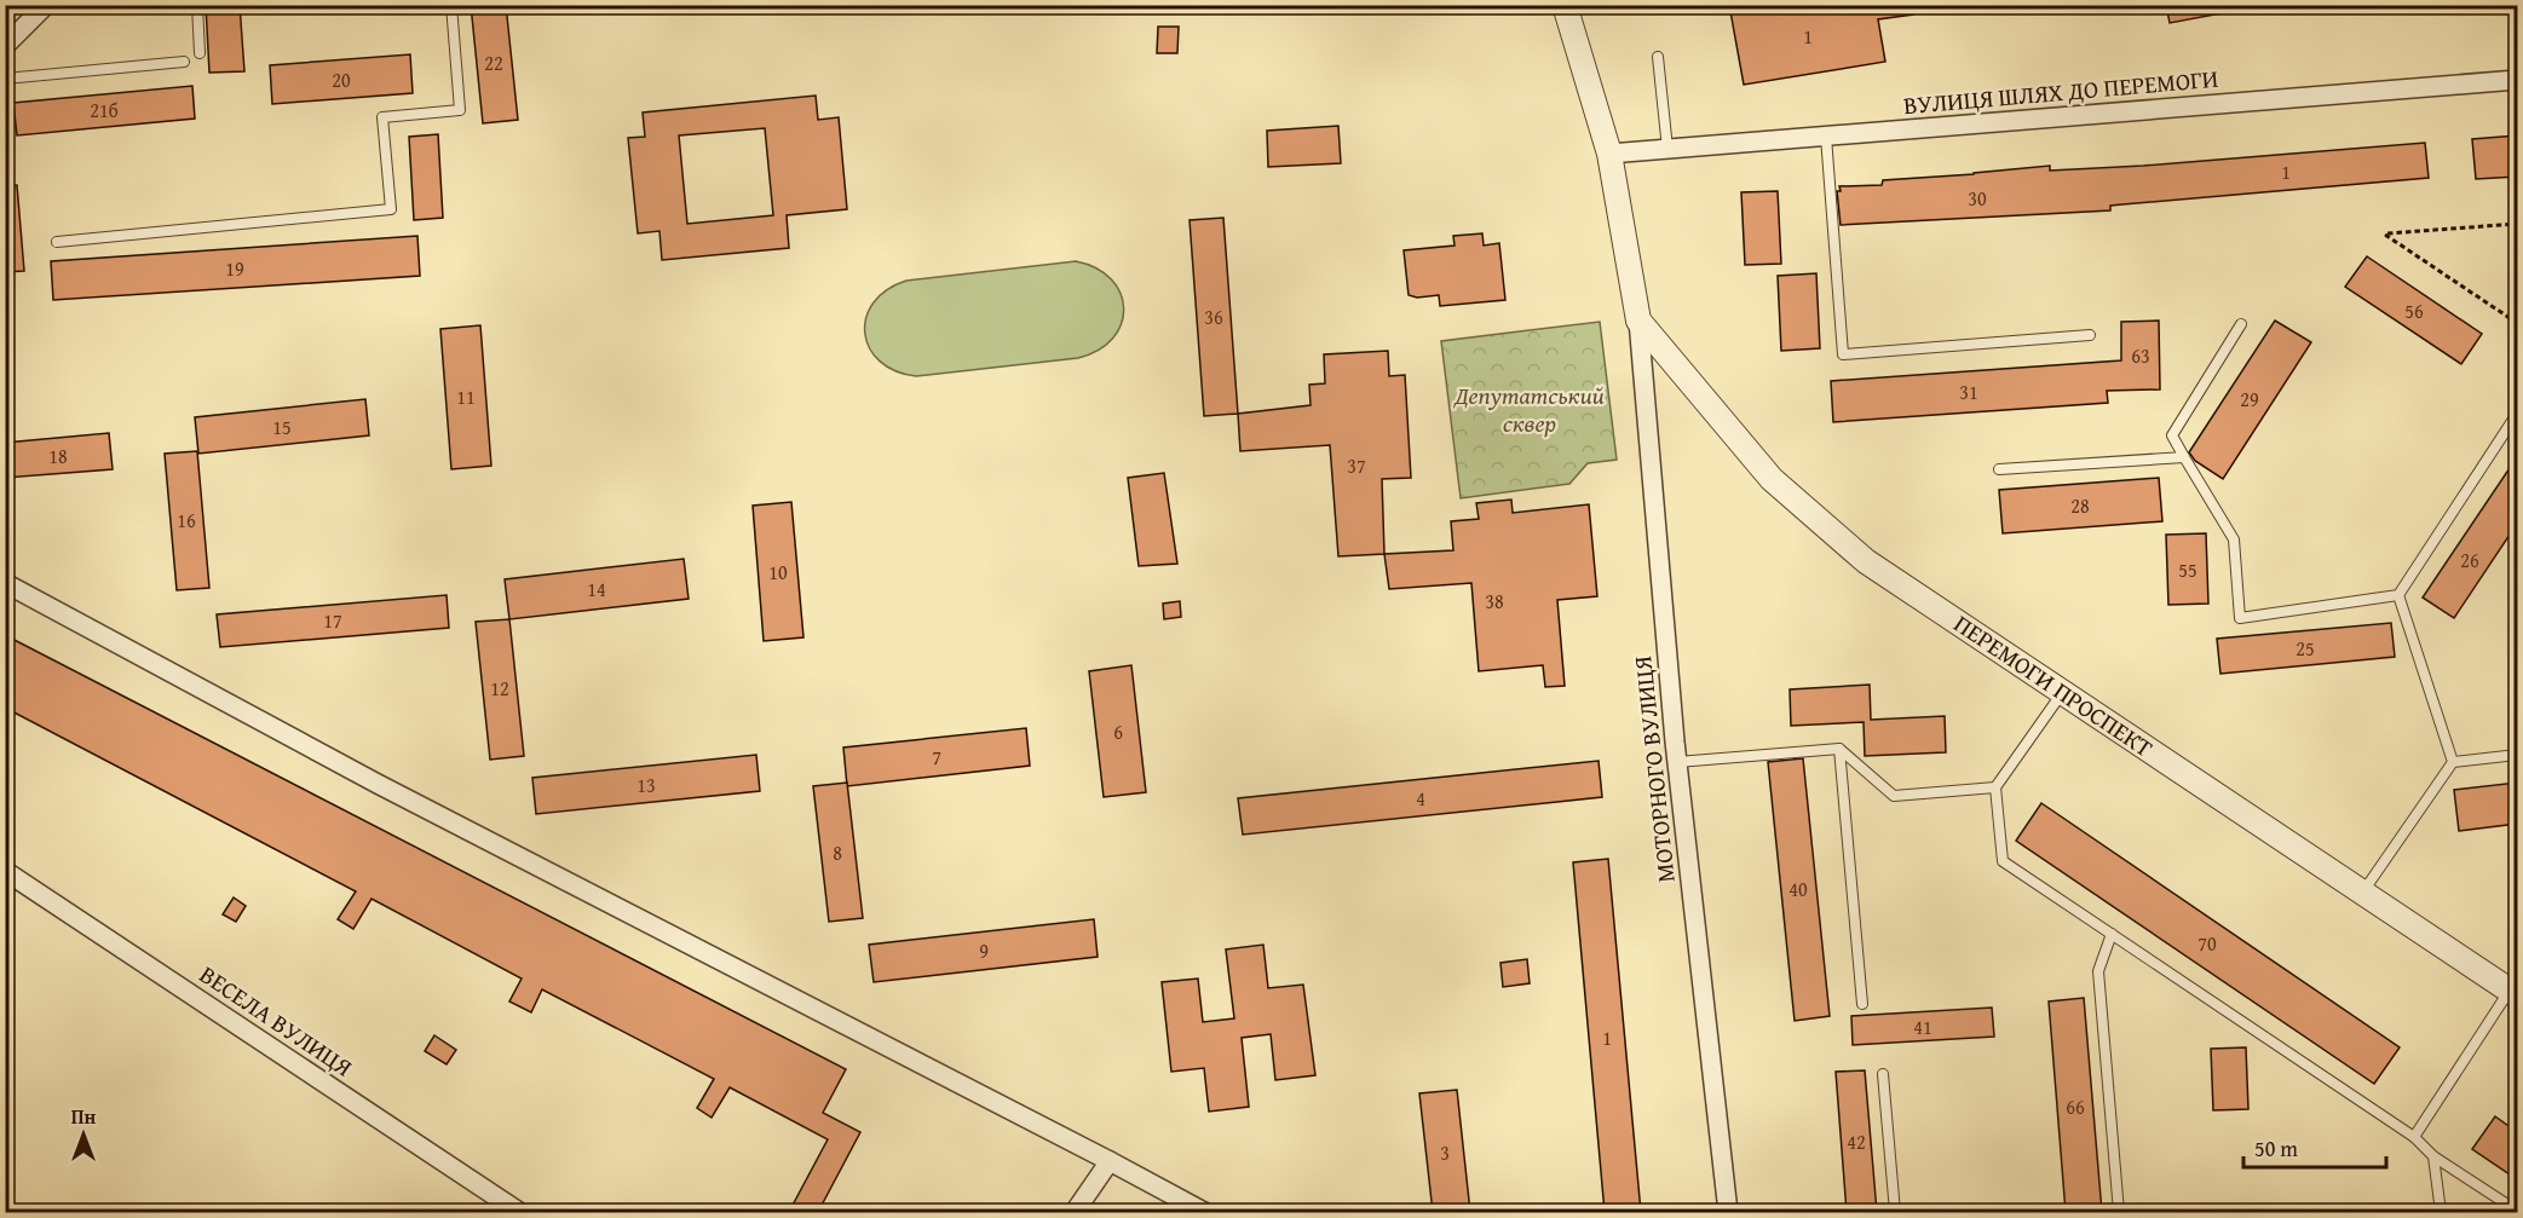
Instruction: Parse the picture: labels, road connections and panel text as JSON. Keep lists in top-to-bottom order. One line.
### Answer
{"streets":{"street":["ВУЛИЦЯ ШЛЯХ ДО ПЕРЕМОГИ","ПЕРЕМОГИ ПРОСПЕКТ","МОТОРНОГО ВУЛИЦЯ","ВЕСЕЛА ВУЛИЦЯ"]},"crossings":[["ПЕРЕМОГИ ПРОСПЕКТ","МОТОРНОГО ВУЛИЦЯ"]],"parks":["Депутатський сквер"],"house_numbers":["1","22","20","21б","1","30","19","56","36","63","31","11","29","15","18","37","28","16","26","55","10","14","38","17","25","12","6","7","13","4","8","40","70","9","41","1","66","42","3"],"scale_bar":"50 m","north":"top"}
